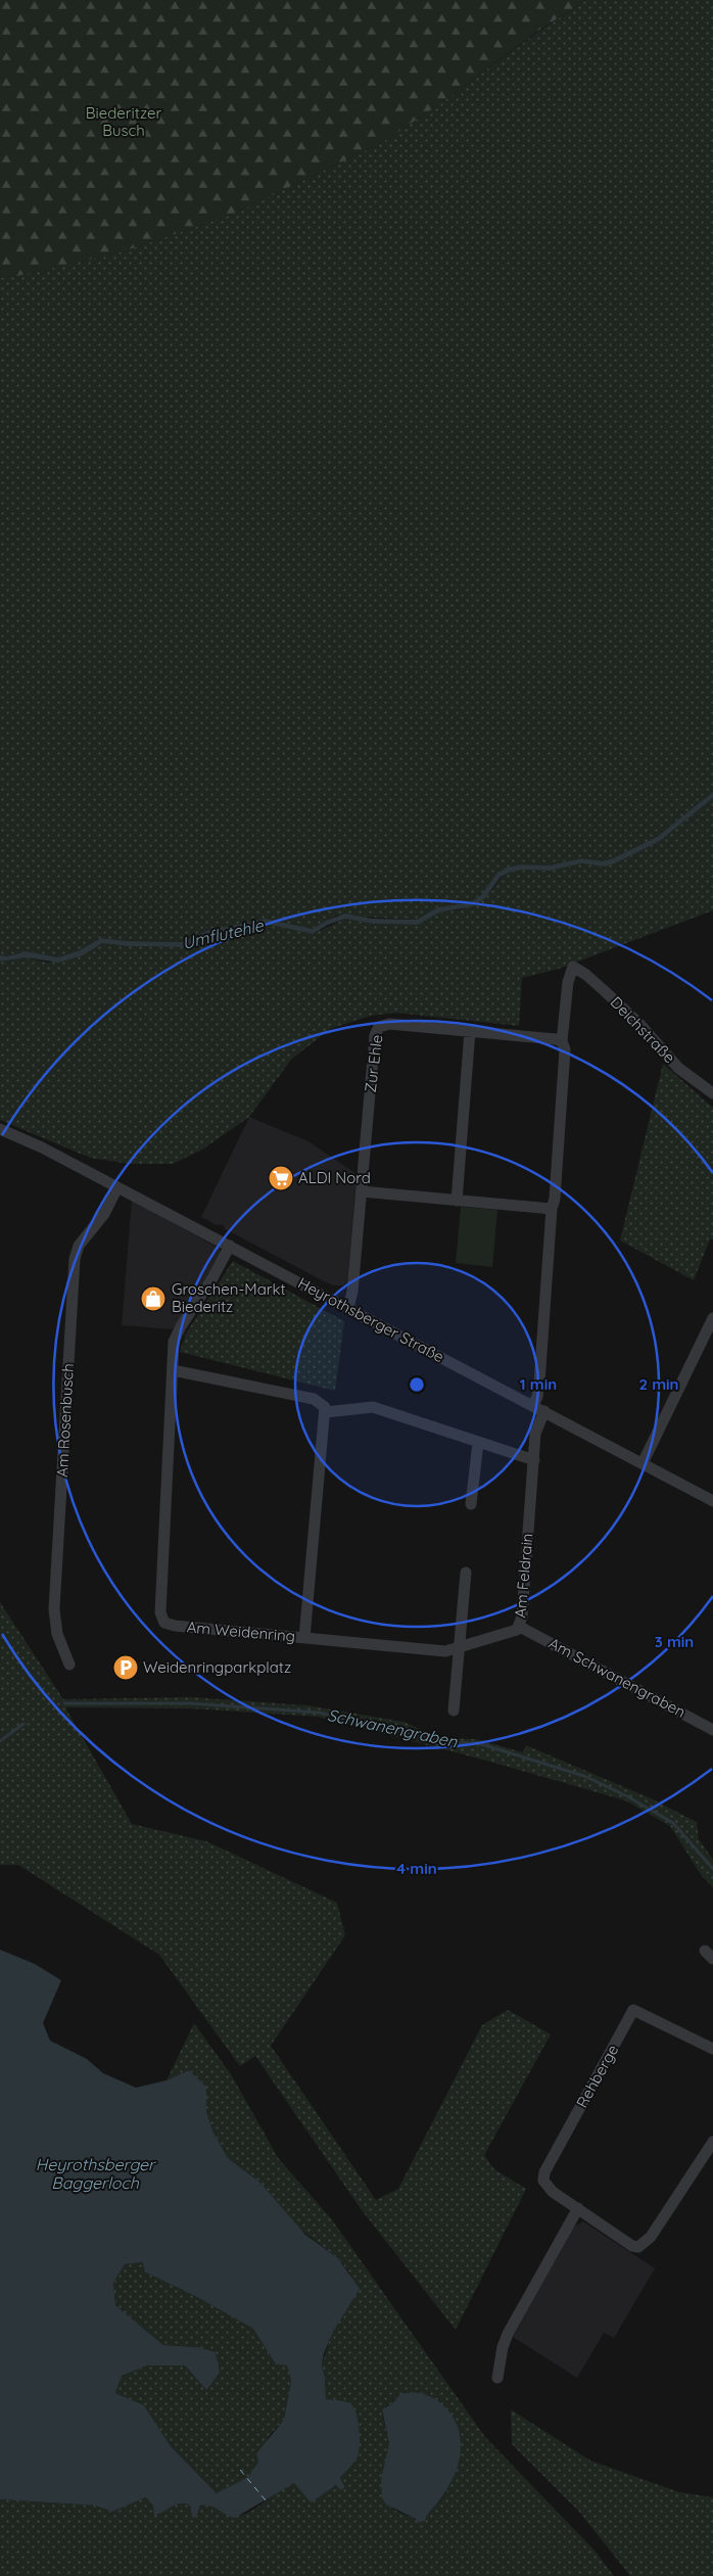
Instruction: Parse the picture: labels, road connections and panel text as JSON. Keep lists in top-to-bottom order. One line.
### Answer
{"streets":{"street":["Deichstraße","Zur Ehle","Heyrothsberger Straße","Am Rosenbusch","Am Feldrain","Am Weidenring","Am Schwanengraben","Rehberge"]},"crossings":[["Deichstraße","Zur Ehle"],["Zur Ehle","Heyrothsberger Straße"],["Heyrothsberger Straße","Am Rosenbusch"],["Heyrothsberger Straße","Am Feldrain"],["Heyrothsberger Straße","Am Weidenring"],["Am Feldrain","Am Weidenring"],["Am Feldrain","Am Schwanengraben"]],"water":["Umflutehle","Schwanengraben","Heyrothsberger Baggerloch"],"parks":["Biederitzer Busch"],"places":{"supermarket":["ALDI Nord"],"shop":["Groschen-Markt Biederitz"],"parking":["Weidenringparkplatz"]},"rings":["1 min","2 min","3 min","4 min"]}
